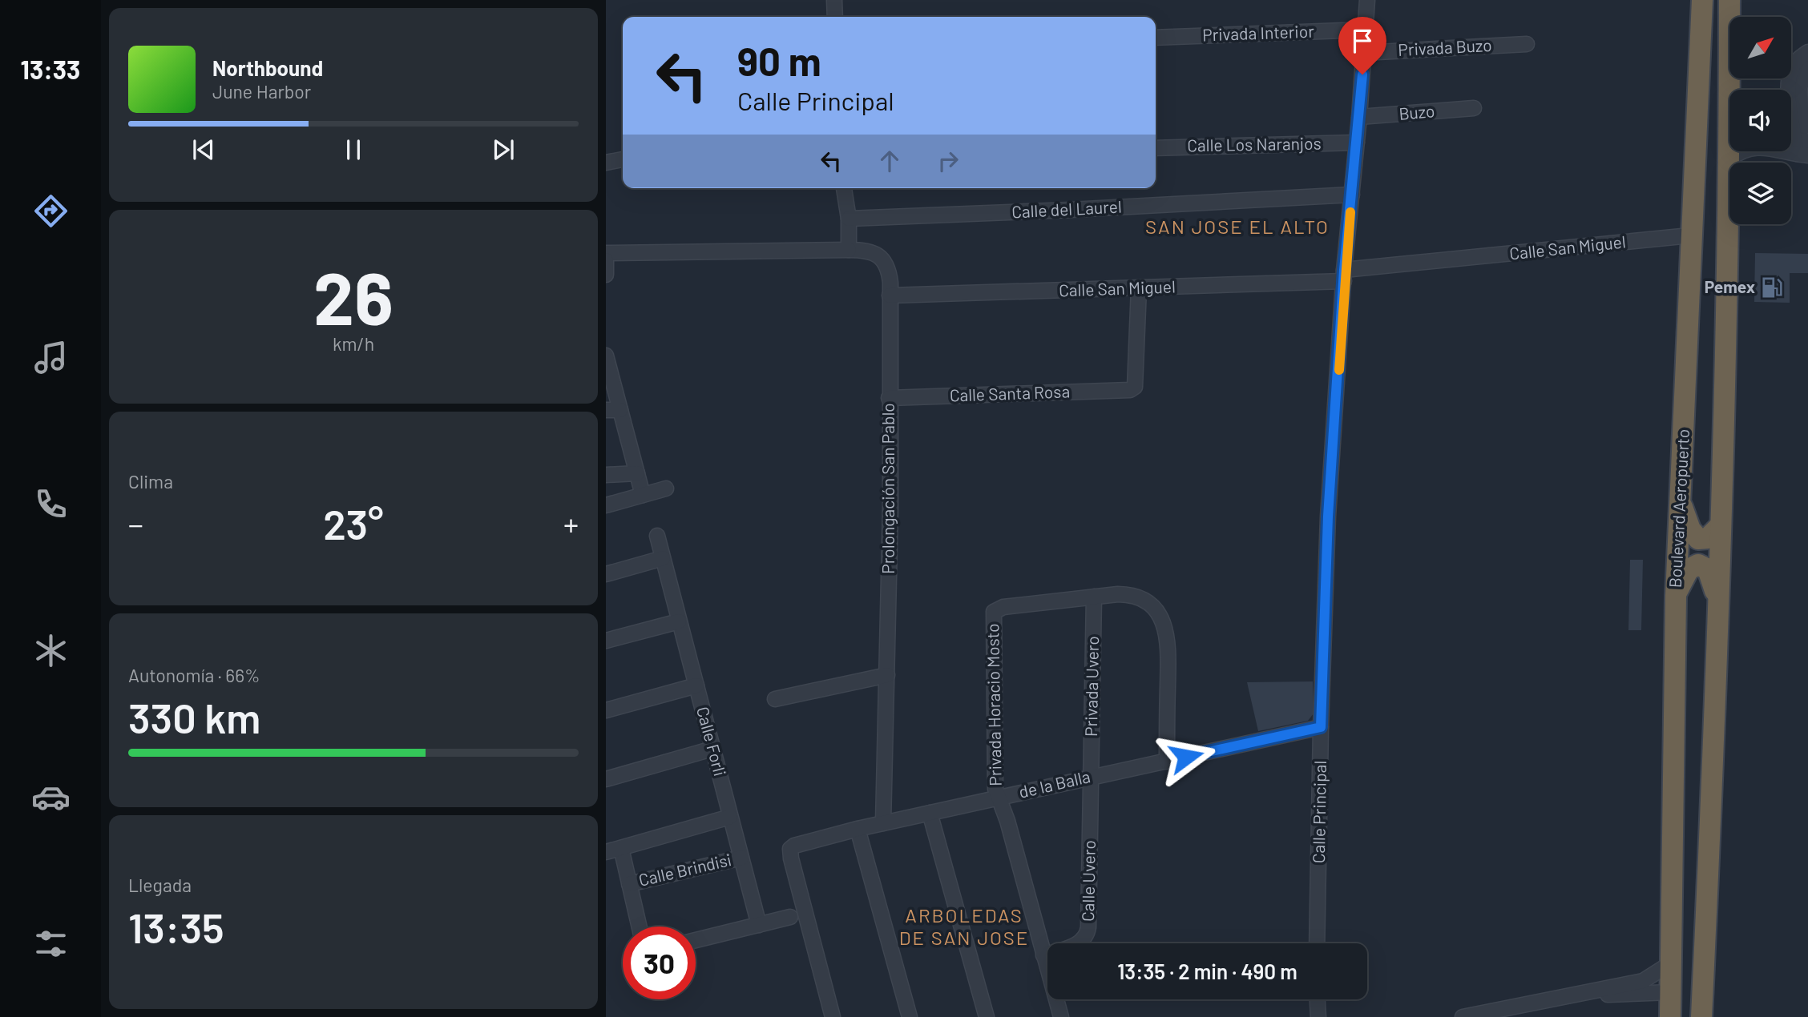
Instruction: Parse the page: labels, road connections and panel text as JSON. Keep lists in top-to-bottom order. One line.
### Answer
{"streets":{"highway":["Boulevard Aeropuerto"],"street":["Privada Interior","Privada Buzo","Buzo","Calle Los Naranjos","Calle del Laurel","Calle San Miguel","Calle Santa Rosa","Prolongación San Pablo","Privada Uvero","Privada Horacio Mosto","Calle Forli","de la Balla","Calle Principal","Calle Brindisi","Calle Uvero"]},"crossings":[["Privada Interior","Calle Principal"],["Privada Buzo","Calle Principal"],["Buzo","Calle Principal"],["Calle Los Naranjos","Calle Principal"],["Calle del Laurel","Calle Principal"],["Calle San Miguel","Calle Santa Rosa"],["Calle San Miguel","Prolongación San Pablo"],["Calle San Miguel","Boulevard Aeropuerto"],["Calle San Miguel","Calle Principal"],["Calle Santa Rosa","Prolongación San Pablo"],["Prolongación San Pablo","de la Balla"],["Privada Uvero","Privada Horacio Mosto"],["Privada Uvero","de la Balla"],["Privada Uvero","Calle Uvero"],["Privada Horacio Mosto","de la Balla"],["Privada Horacio Mosto","Calle Uvero"],["Calle Forli","Calle Brindisi"],["de la Balla","Calle Principal"],["de la Balla","Calle Uvero"]],"districts":["SAN JOSE EL ALTO","ARBOLEDAS DE SAN JOSE"],"places":{"fuel station":["Pemex"]},"north":"top right","page":{"tabs":"13:33","turn":["90 m","Calle Principal"],"song":["Northbound","June Harbor"],"tile":[["26","km/h"],"Clima",["Autonomía · 66%","330 km"],["Llegada","13:35"]],"heat":["−","23°","+"],"limit":"30","trip":"13:35 · 2 min · 490 m"}}
